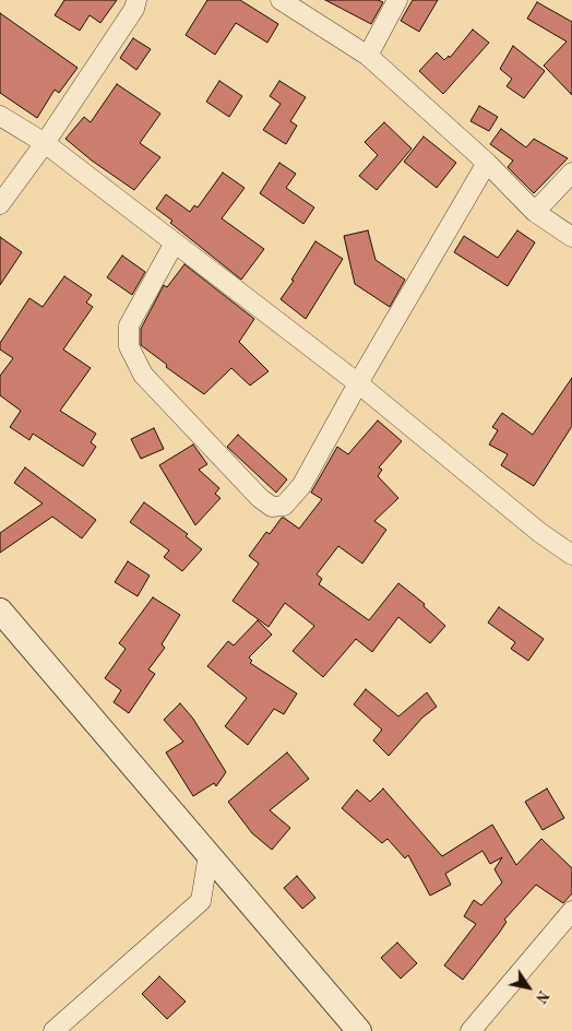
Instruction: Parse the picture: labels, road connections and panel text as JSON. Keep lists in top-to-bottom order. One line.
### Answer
{"north":"bottom right"}
